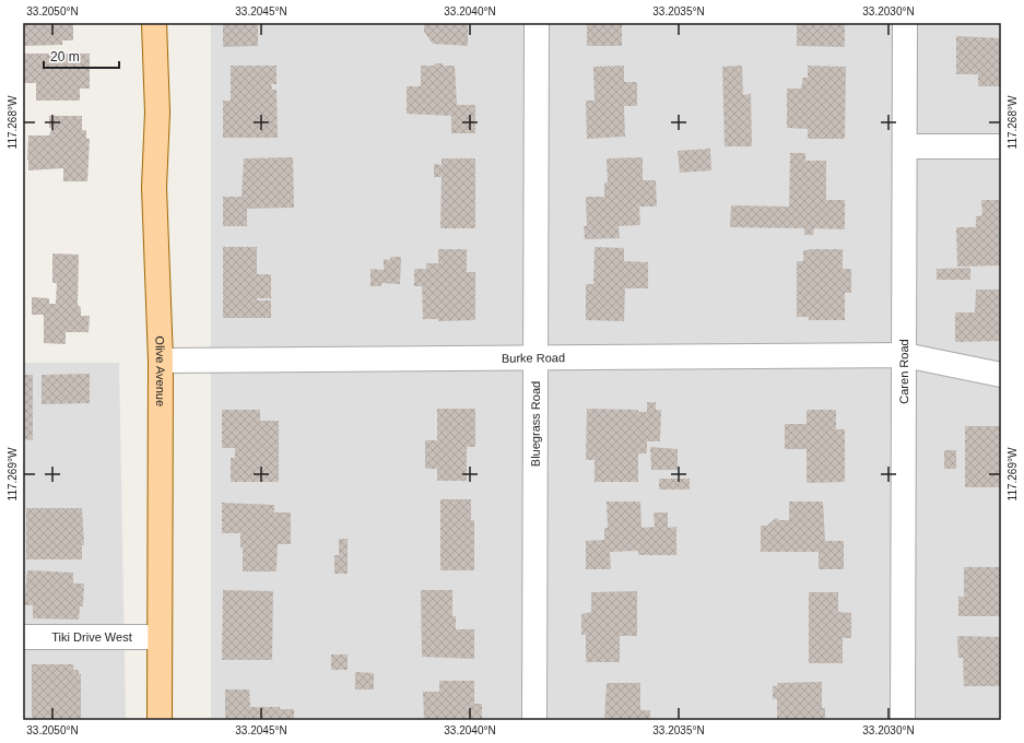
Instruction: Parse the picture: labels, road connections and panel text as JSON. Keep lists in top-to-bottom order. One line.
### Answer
{"streets":{"main road":["Olive Avenue"],"street":["Burke Road","Caren Road","Bluegrass Road","Tiki Drive West"]},"crossings":[["Burke Road","Olive Avenue"],["Burke Road","Caren Road"],["Burke Road","Bluegrass Road"],["Olive Avenue","Tiki Drive West"]],"scale_bar":"20 m","coordinates":["33.2050°N","33.2045°N","33.2040°N","33.2035°N","33.2030°N","117.268°W","117.269°W"]}
